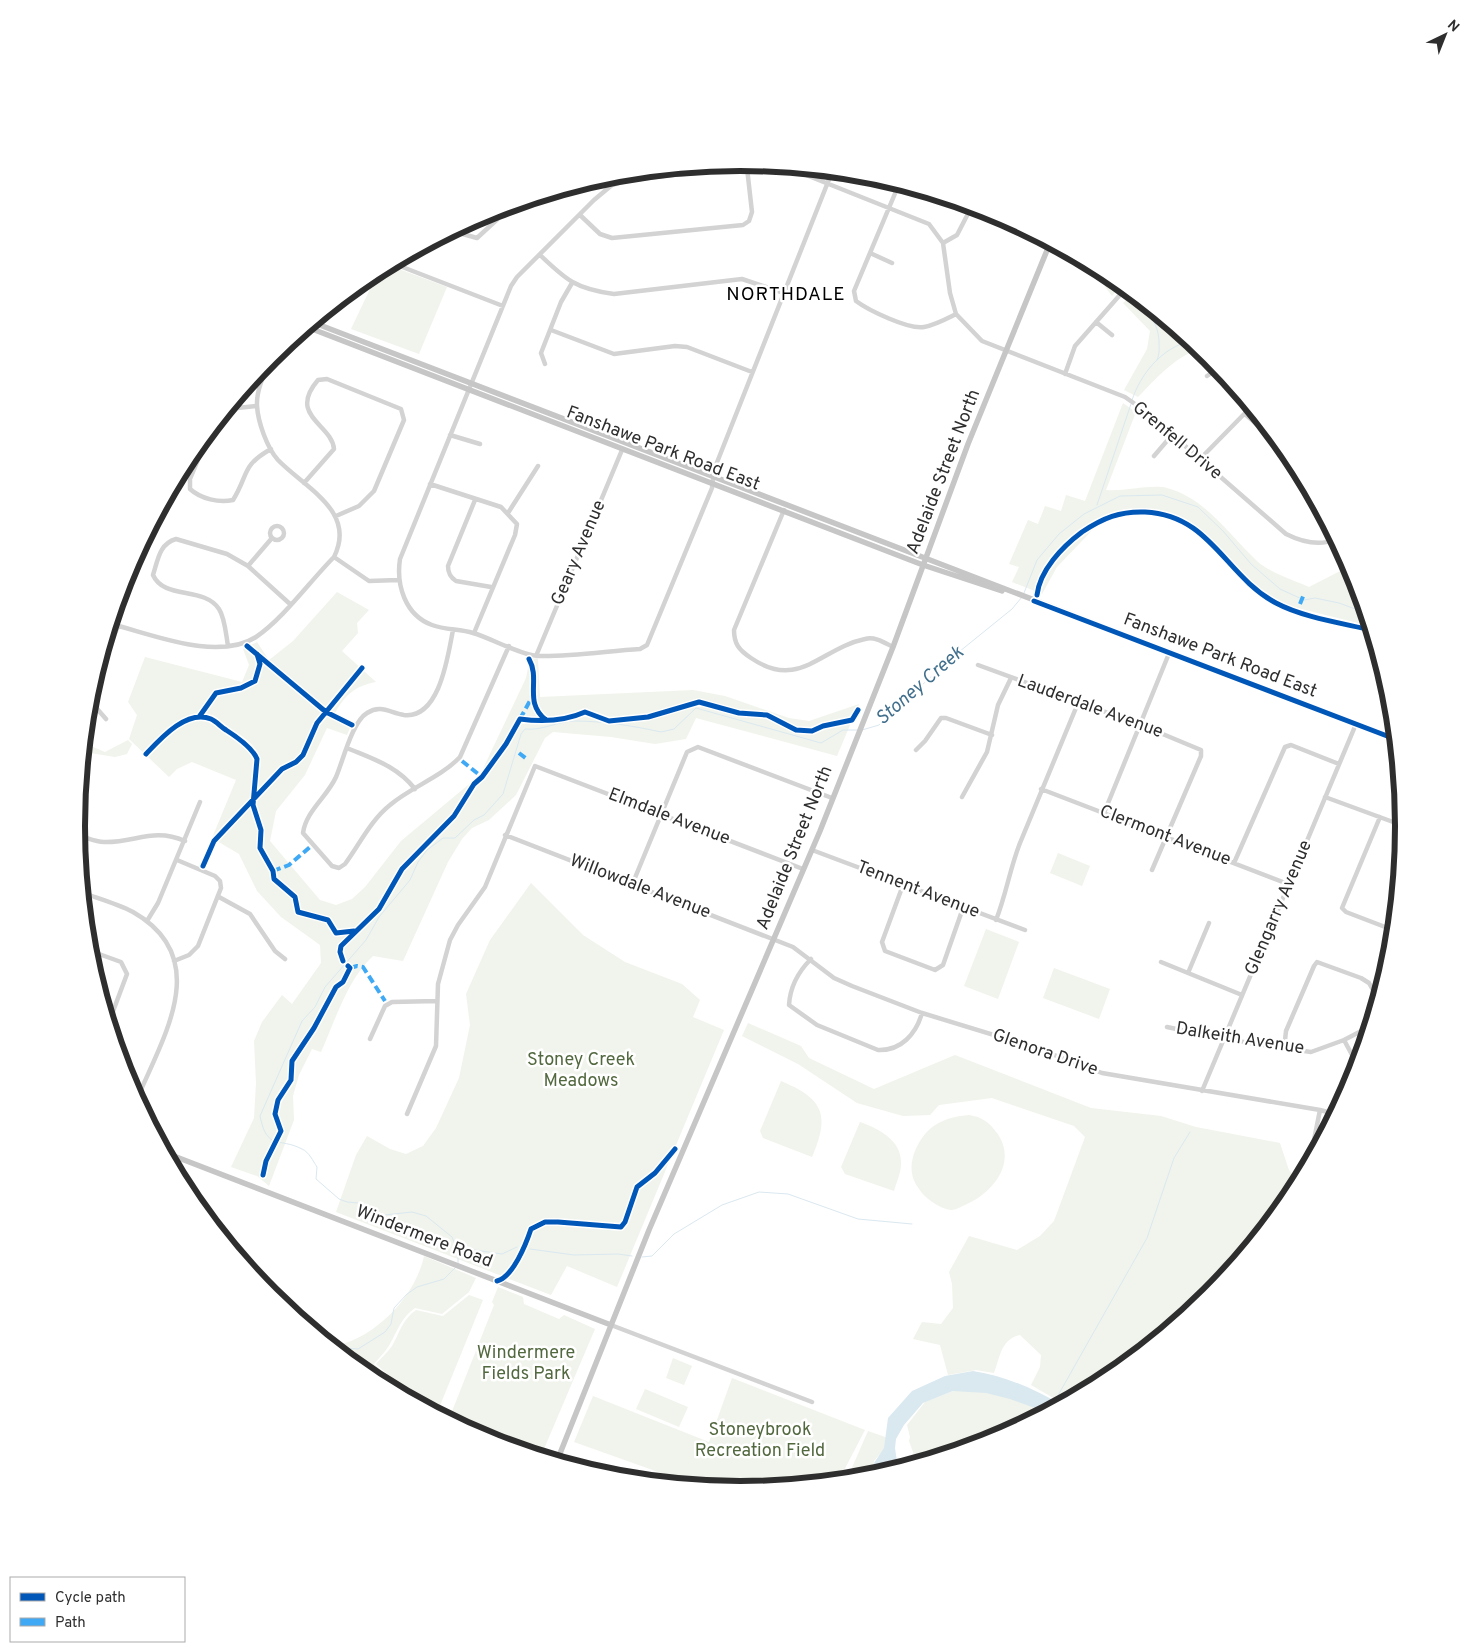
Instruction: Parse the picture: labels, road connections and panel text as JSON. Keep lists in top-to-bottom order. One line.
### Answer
{"streets":{"main road":["Fanshawe Park Road East","Adelaide Street North","Windermere Road"],"street":["Grenfell Drive","Geary Avenue","Lauderdale Avenue","Elmdale Avenue","Clermont Avenue","Willowdale Avenue","Tennent Avenue","Glengarry Avenue","Dalkeith Avenue","Glenora Drive"]},"crossings":[["Grenfell Drive","Adelaide Street North"],["Fanshawe Park Road East","Adelaide Street North"],["Fanshawe Park Road East","Geary Avenue"],["Fanshawe Park Road East","Glengarry Avenue"],["Adelaide Street North","Elmdale Avenue"],["Adelaide Street North","Willowdale Avenue"],["Adelaide Street North","Tennent Avenue"],["Adelaide Street North","Glenora Drive"],["Adelaide Street North","Windermere Road"],["Lauderdale Avenue","Clermont Avenue"],["Elmdale Avenue","Willowdale Avenue"],["Clermont Avenue","Glengarry Avenue"],["Willowdale Avenue","Glenora Drive"],["Glengarry Avenue","Dalkeith Avenue"],["Glengarry Avenue","Glenora Drive"]],"districts":["NORTHDALE"],"water":["Stoney Creek"],"parks":["Stoney Creek Meadows","Windermere Fields Park","Stoneybrook Recreation Field"],"legend":["Cycle path","Path"],"north":"top right"}
